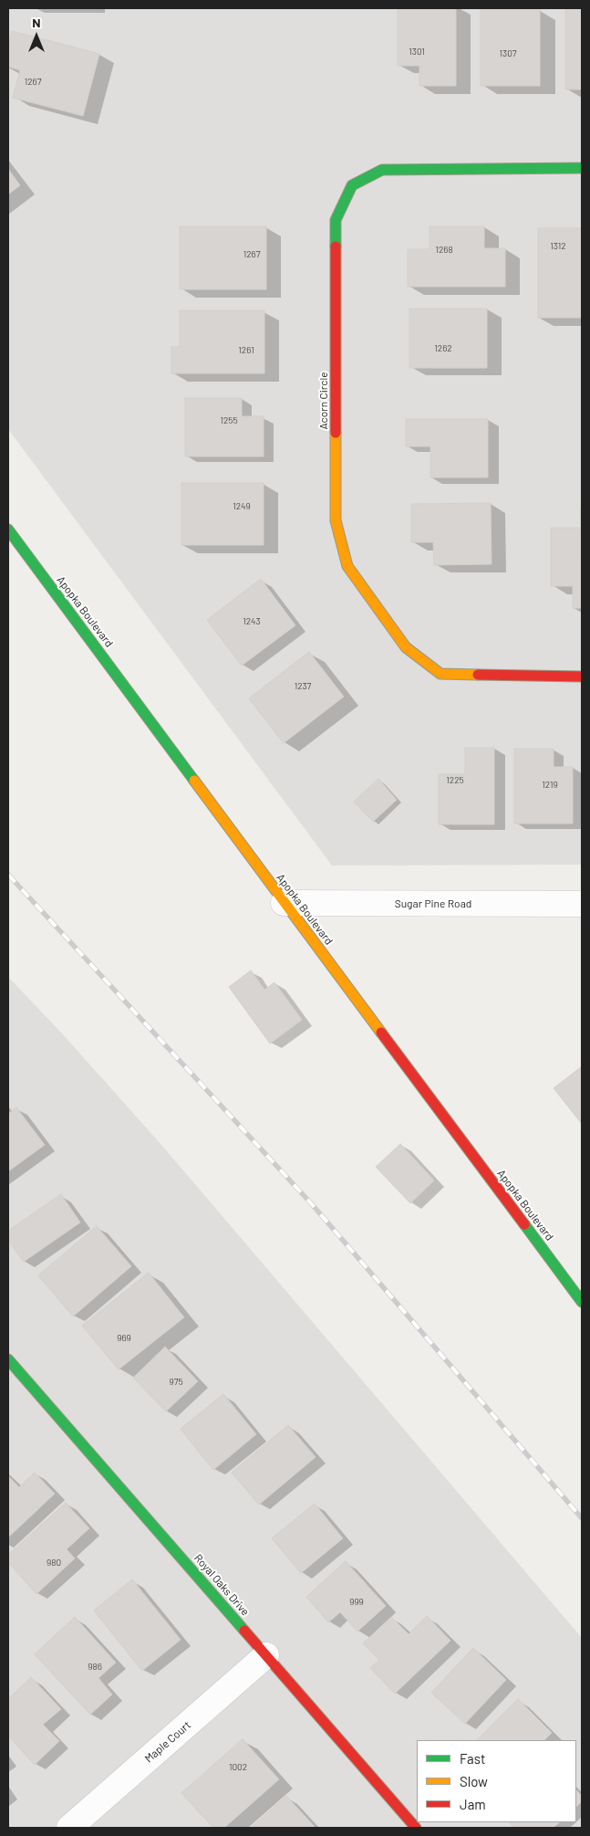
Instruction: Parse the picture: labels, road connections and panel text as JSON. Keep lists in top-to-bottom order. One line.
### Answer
{"streets":{"street":["Acorn Circle","Apopka Boulevard","Sugar Pine Road","Royal Oaks Drive","Maple Court"]},"crossings":[["Apopka Boulevard","Sugar Pine Road"],["Royal Oaks Drive","Maple Court"]],"house_numbers":["1301","1307","1267","1312","1268","1267","1262","1261","1255","1249","1243","1237","1225","1219","969","975","980","999","986","1002"],"legend":["Fast","Slow","Jam"],"north":"top"}
